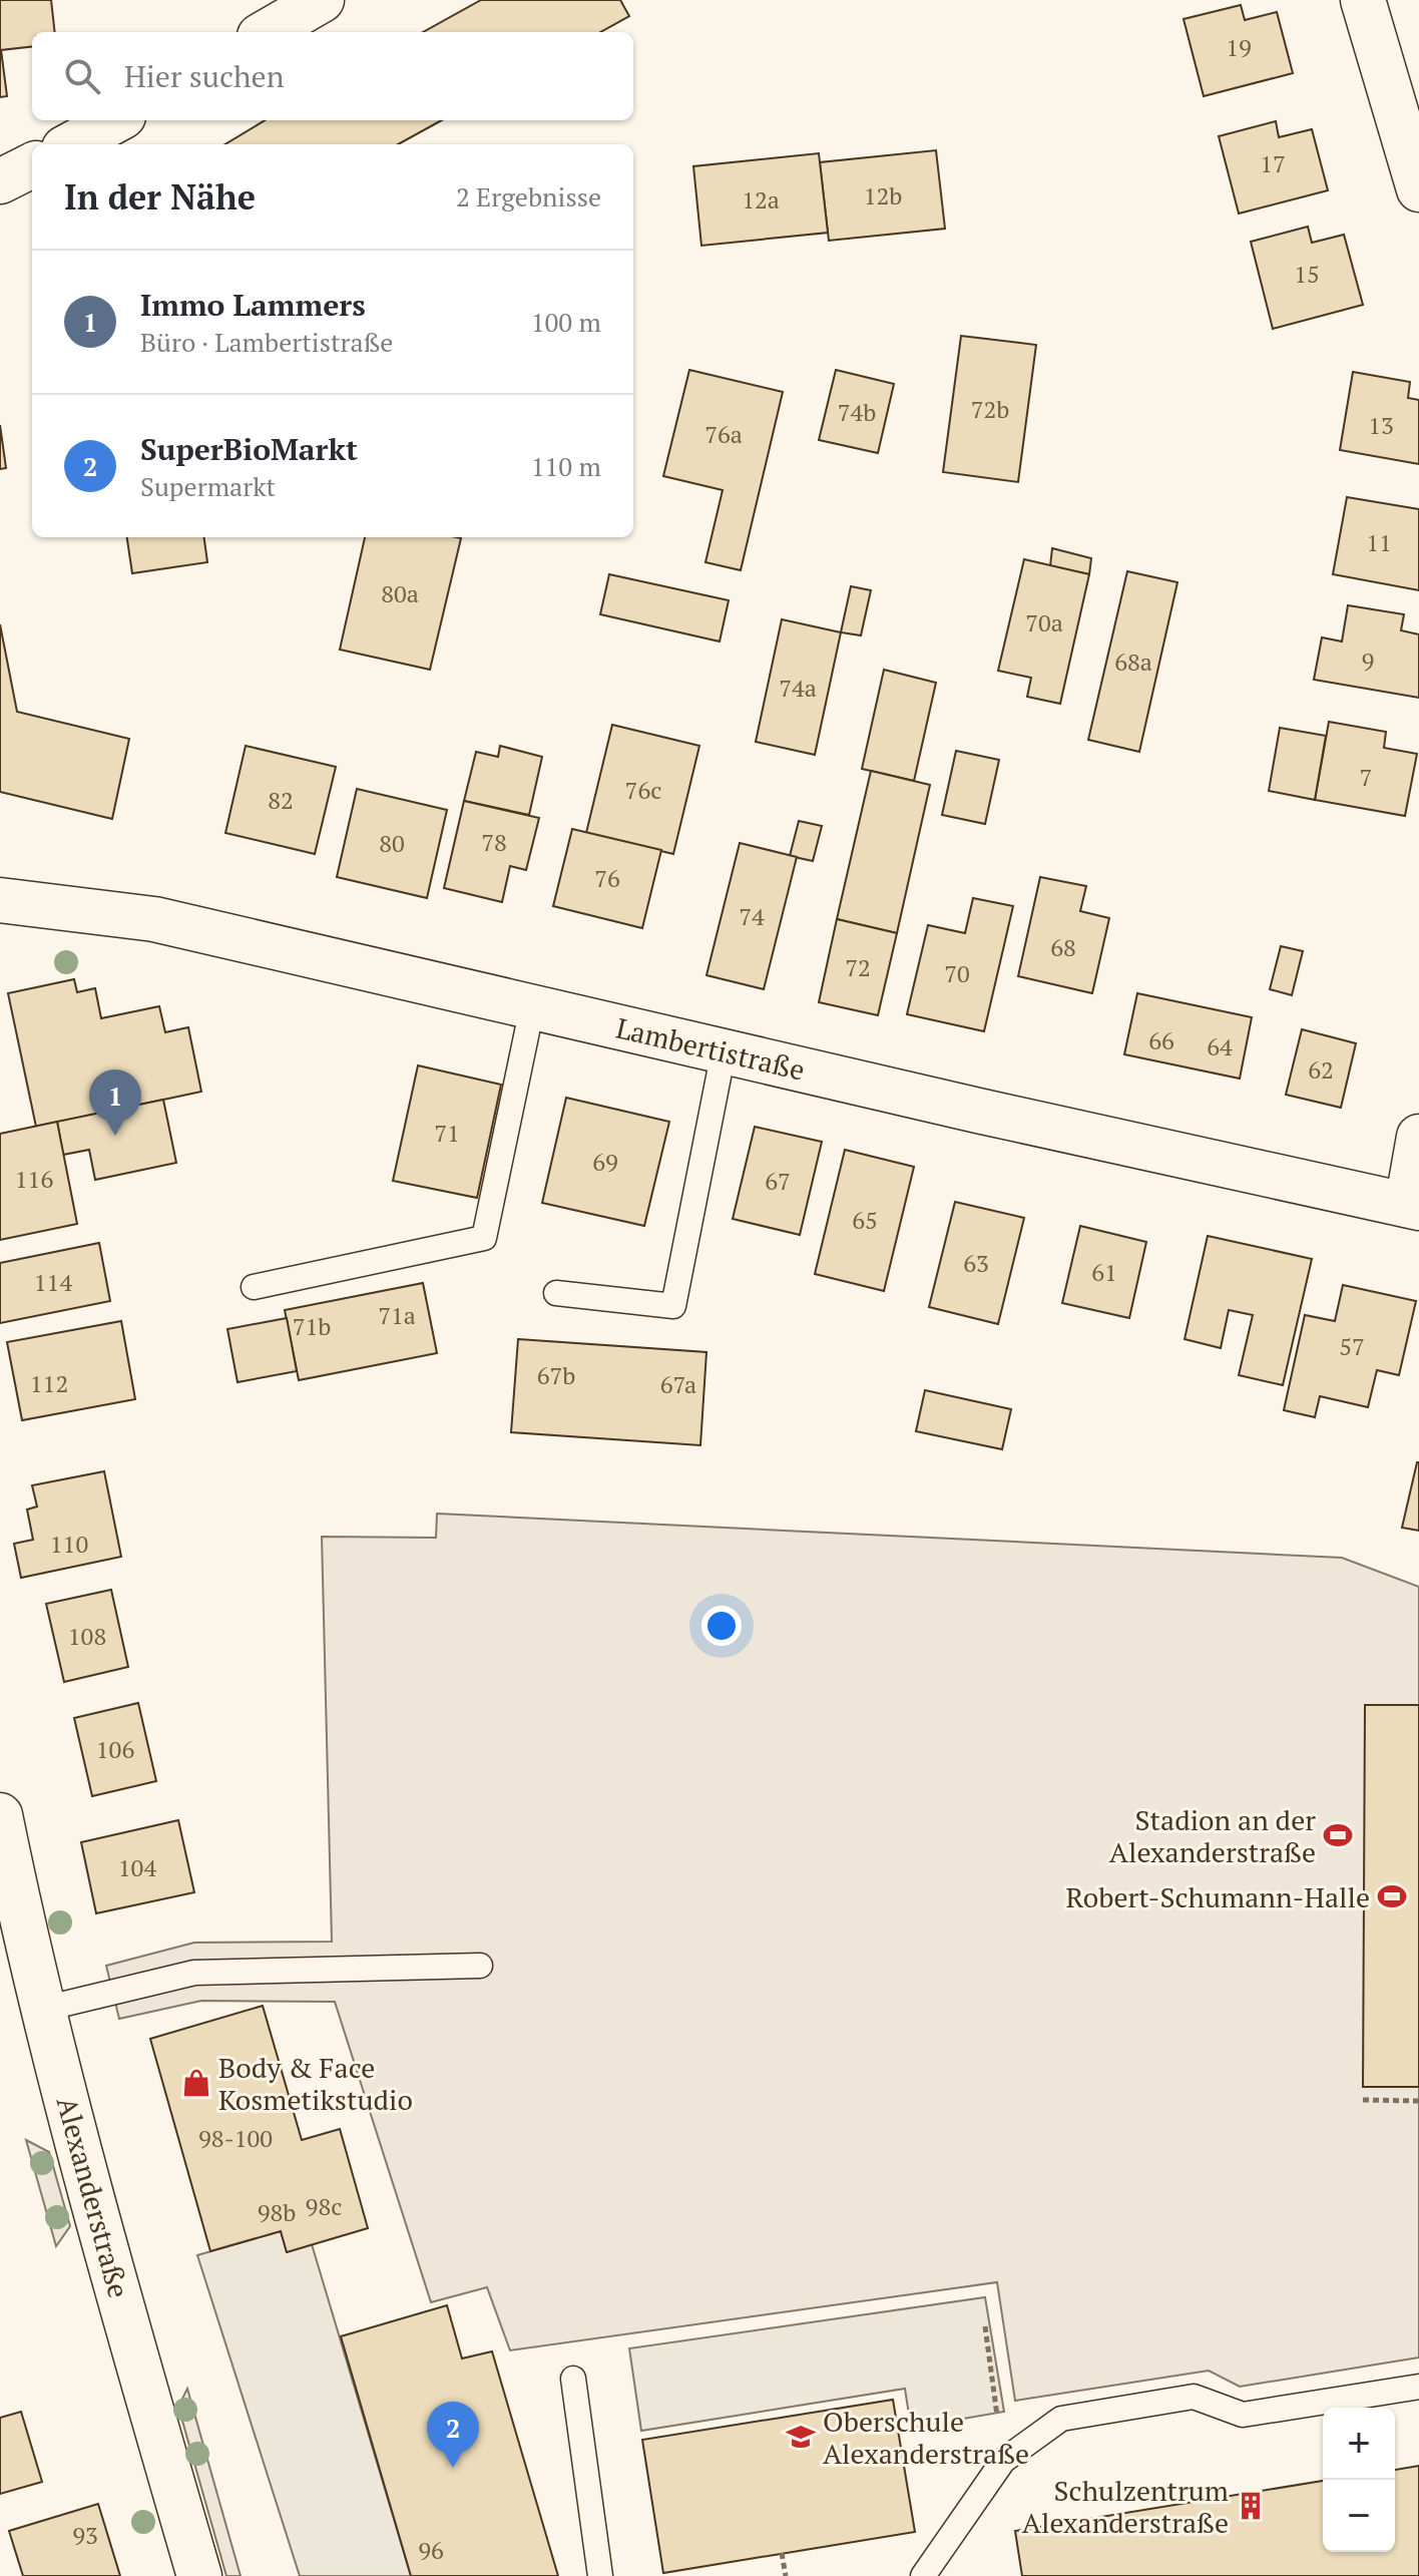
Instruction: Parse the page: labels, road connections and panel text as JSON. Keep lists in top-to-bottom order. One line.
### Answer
{"streets":{"street":["Lambertistraße","Alexanderstraße"]},"places":{"sports":["Stadion an der Alexanderstraße","Robert-Schumann-Halle"],"shop":["Body & Face Kosmetikstudio"],"school or university":["Oberschule Alexanderstraße"],"building":["Schulzentrum Alexanderstraße"]},"house_numbers":["19","17","12b","12a","15","72b","74b","13","76a","11","80a","70a","9","68a","74a","7","76c","82","78","80","76","74","68","72","70","66","64","62","71","69","116","67","65","63","61","114","71a","71b","57","67b","112","67a","110","108","106","104","98-100","98c","98b","93","96"],"page":{"search":"Hier suchen","heading":["In der Nähe","2 Ergebnisse"],"list":[{"mark":"1","name":"Immo Lammers","note":"Büro · Lambertistraße","value":"100 m"},{"mark":"2","name":"SuperBioMarkt","note":"Supermarkt","value":"110 m"}],"pins":["1","2"],"map_buttons":["+","−"]}}
